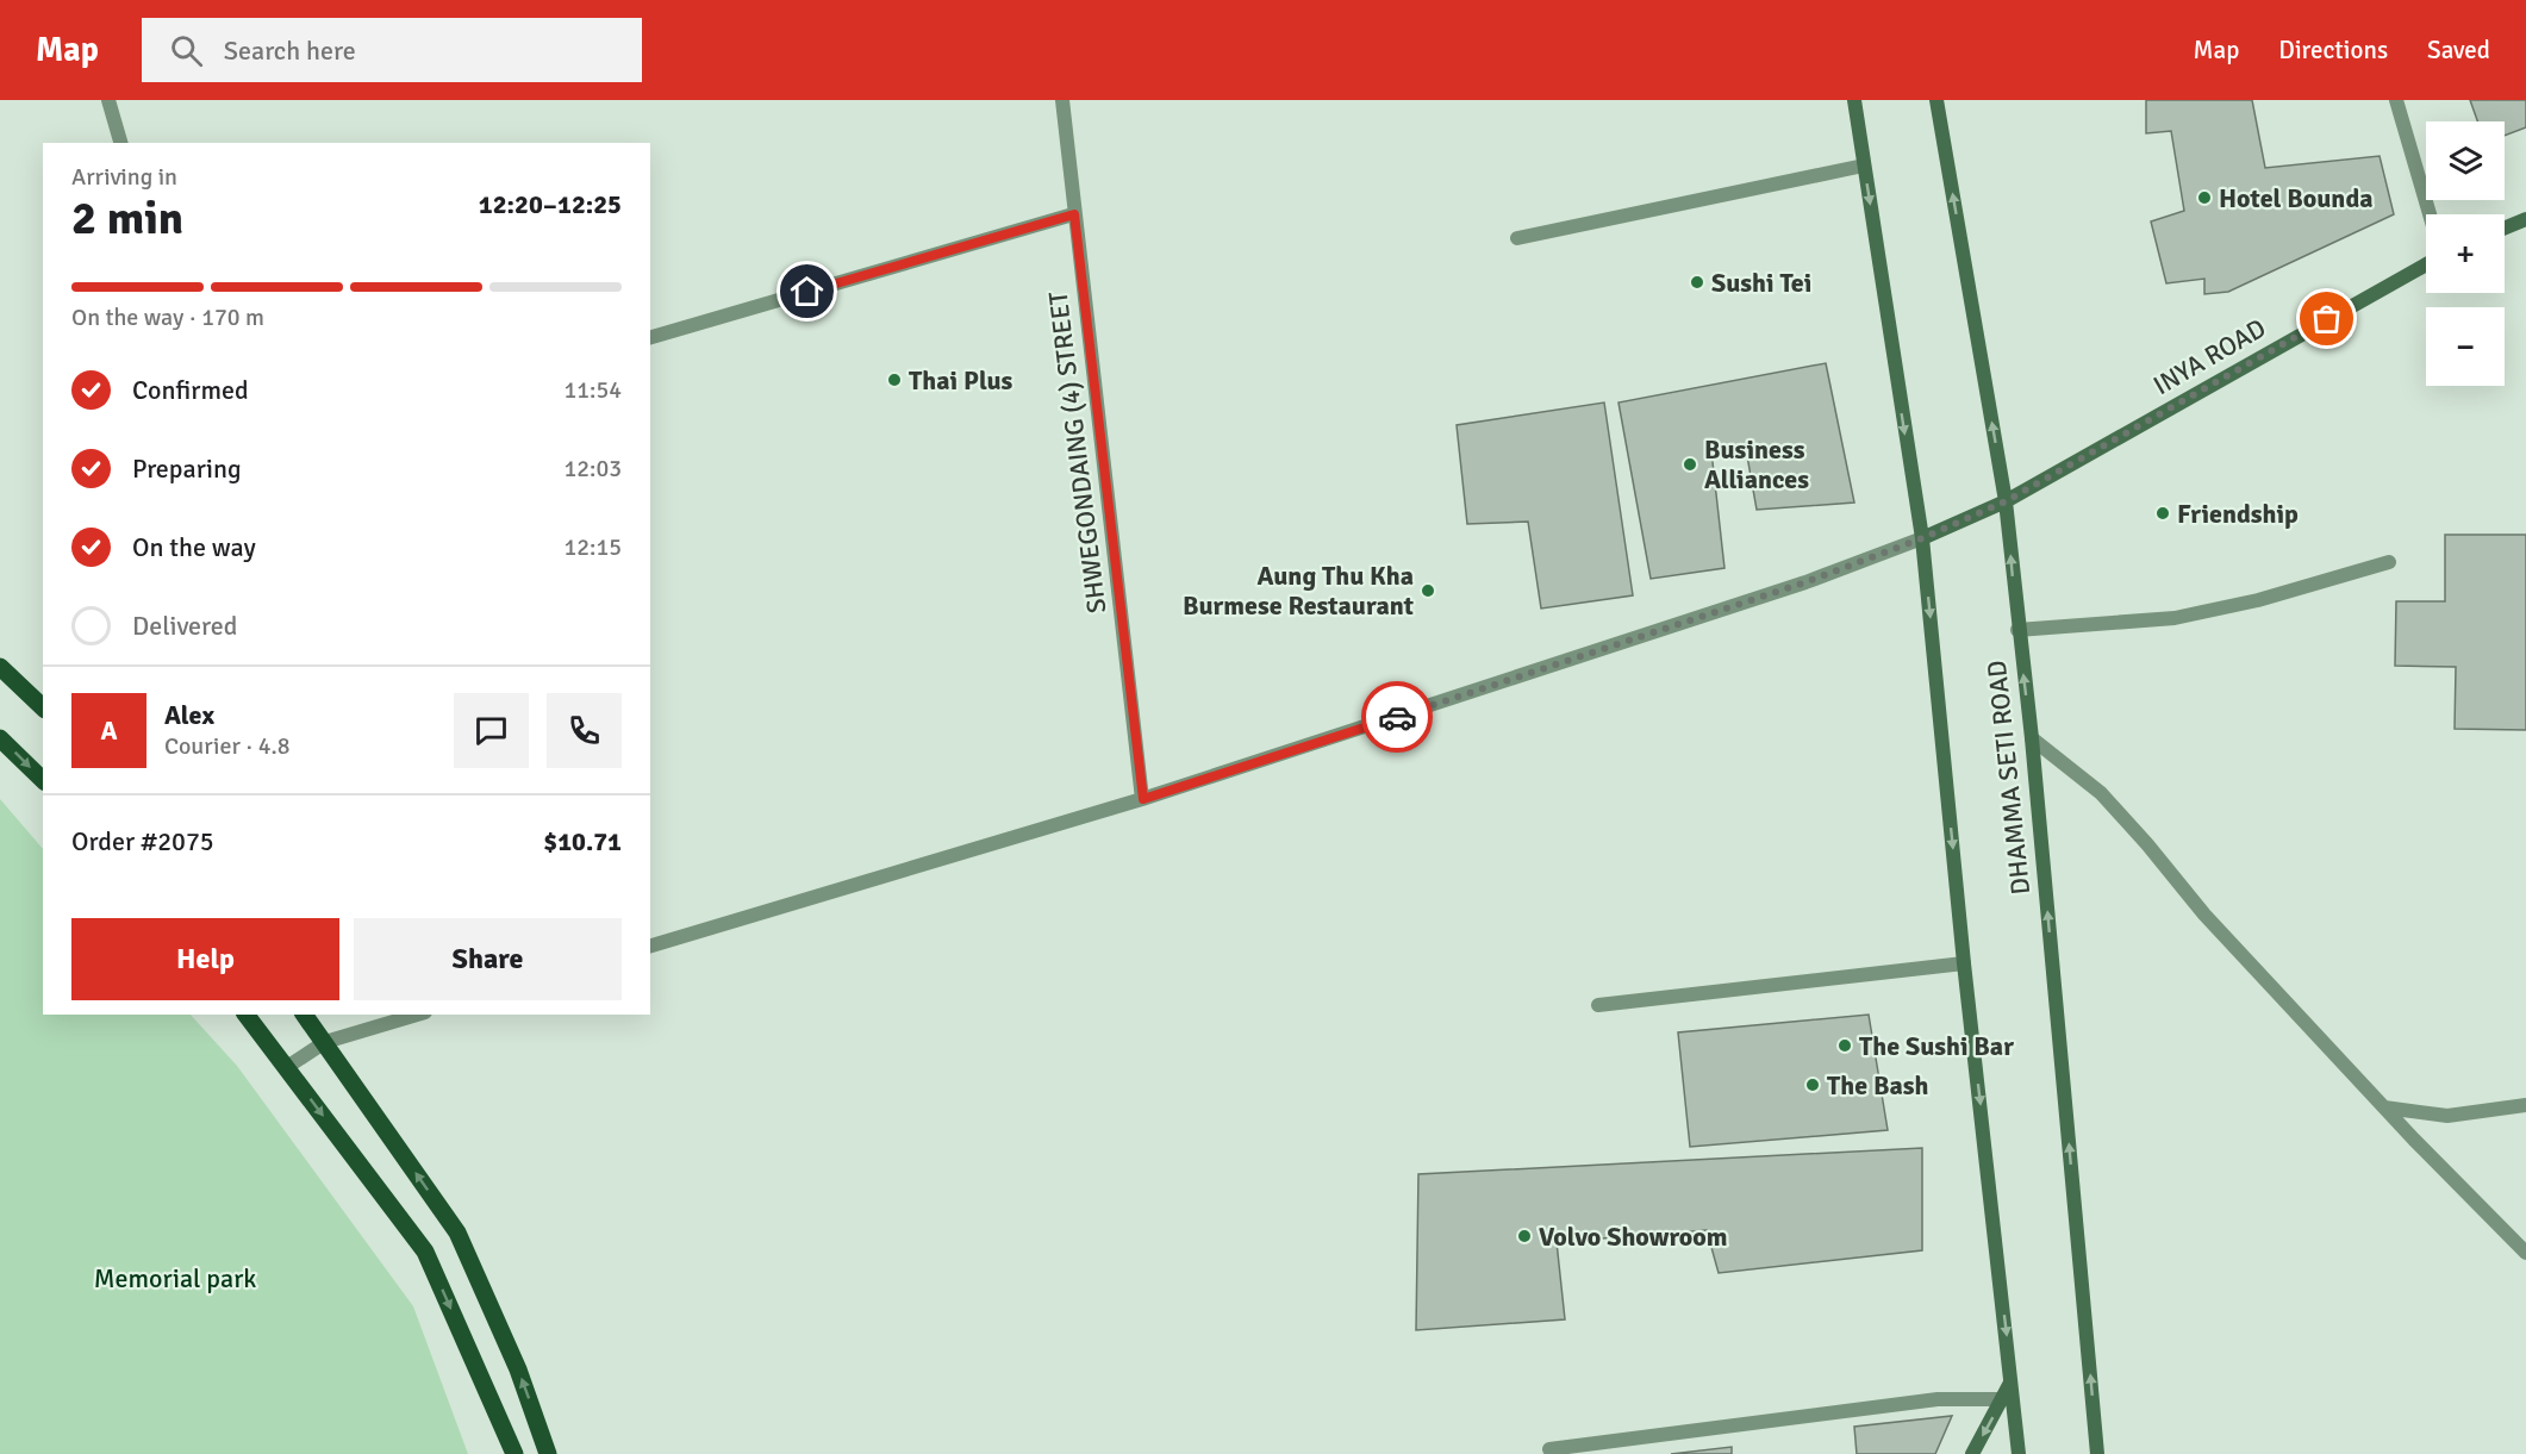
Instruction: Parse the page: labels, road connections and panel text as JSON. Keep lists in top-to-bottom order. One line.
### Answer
{"streets":{"main road":["INYA ROAD","DHAMMA SETI ROAD"],"street":["SHWEGONDAING (4) STREET"]},"crossings":[["INYA ROAD","DHAMMA SETI ROAD"]],"parks":["Memorial park"],"places":["Hotel Bounda","Sushi Tei","Thai Plus","Business Alliances","Friendship","Aung Thu Kha Burmese Restaurant","The Sushi Bar","The Bash","Volvo Showroom"],"page":{"header":"Map","search":"Search here","nav":["Map","Directions","Saved"],"map_buttons":["+","−"],"heading":["2 min","Arriving in","12:20–12:25"],"panel":["Alex","Courier · 4.8","Order #2075","$10.71"],"bar":"On the way · 170 m","list":[["Confirmed","11:54"],["Preparing","12:03"],["On the way","12:15"],"Delivered"],"round":"A","buttons":["Help","Share"]}}
